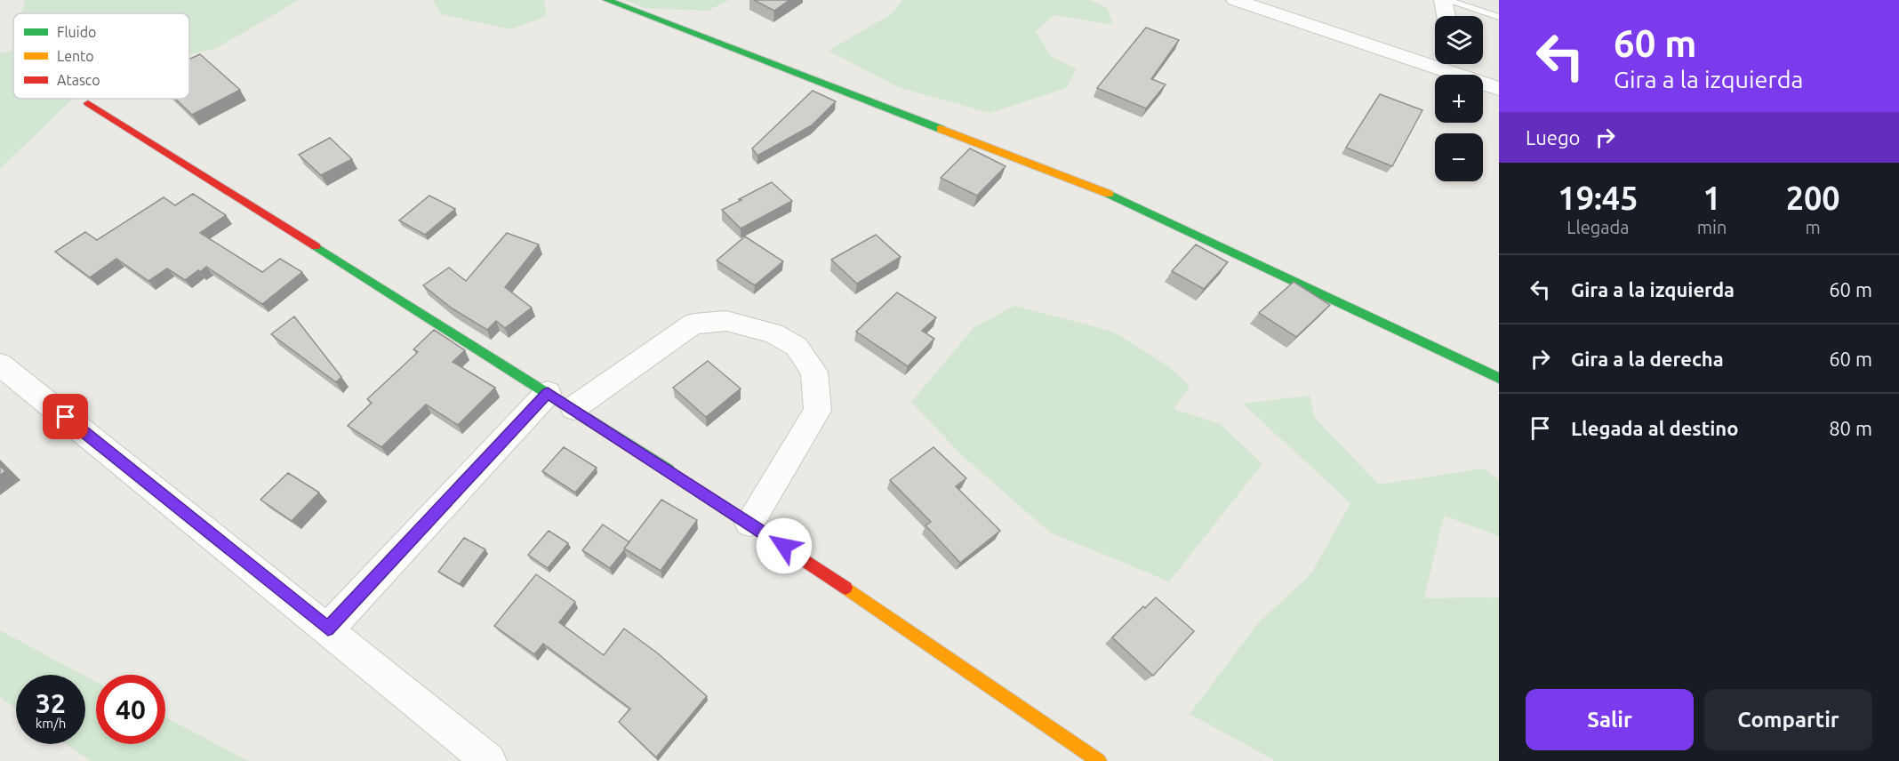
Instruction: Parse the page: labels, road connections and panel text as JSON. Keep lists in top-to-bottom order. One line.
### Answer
{"legend":["Fluido","Lento","Atasco"],"page":{"turn":["60 m","Gira a la izquierda"],"map_buttons":["+","−"],"then":"Luego","eta":["19:45","Llegada","1","min","200","m"],"list":[{"name":"Gira a la izquierda","value":"60 m"},{"name":"Gira a la derecha","value":"60 m"},{"name":"Llegada al destino","value":"80 m"}],"speed":"32 km/h","limit":"40","buttons":["Salir","Compartir"]}}
